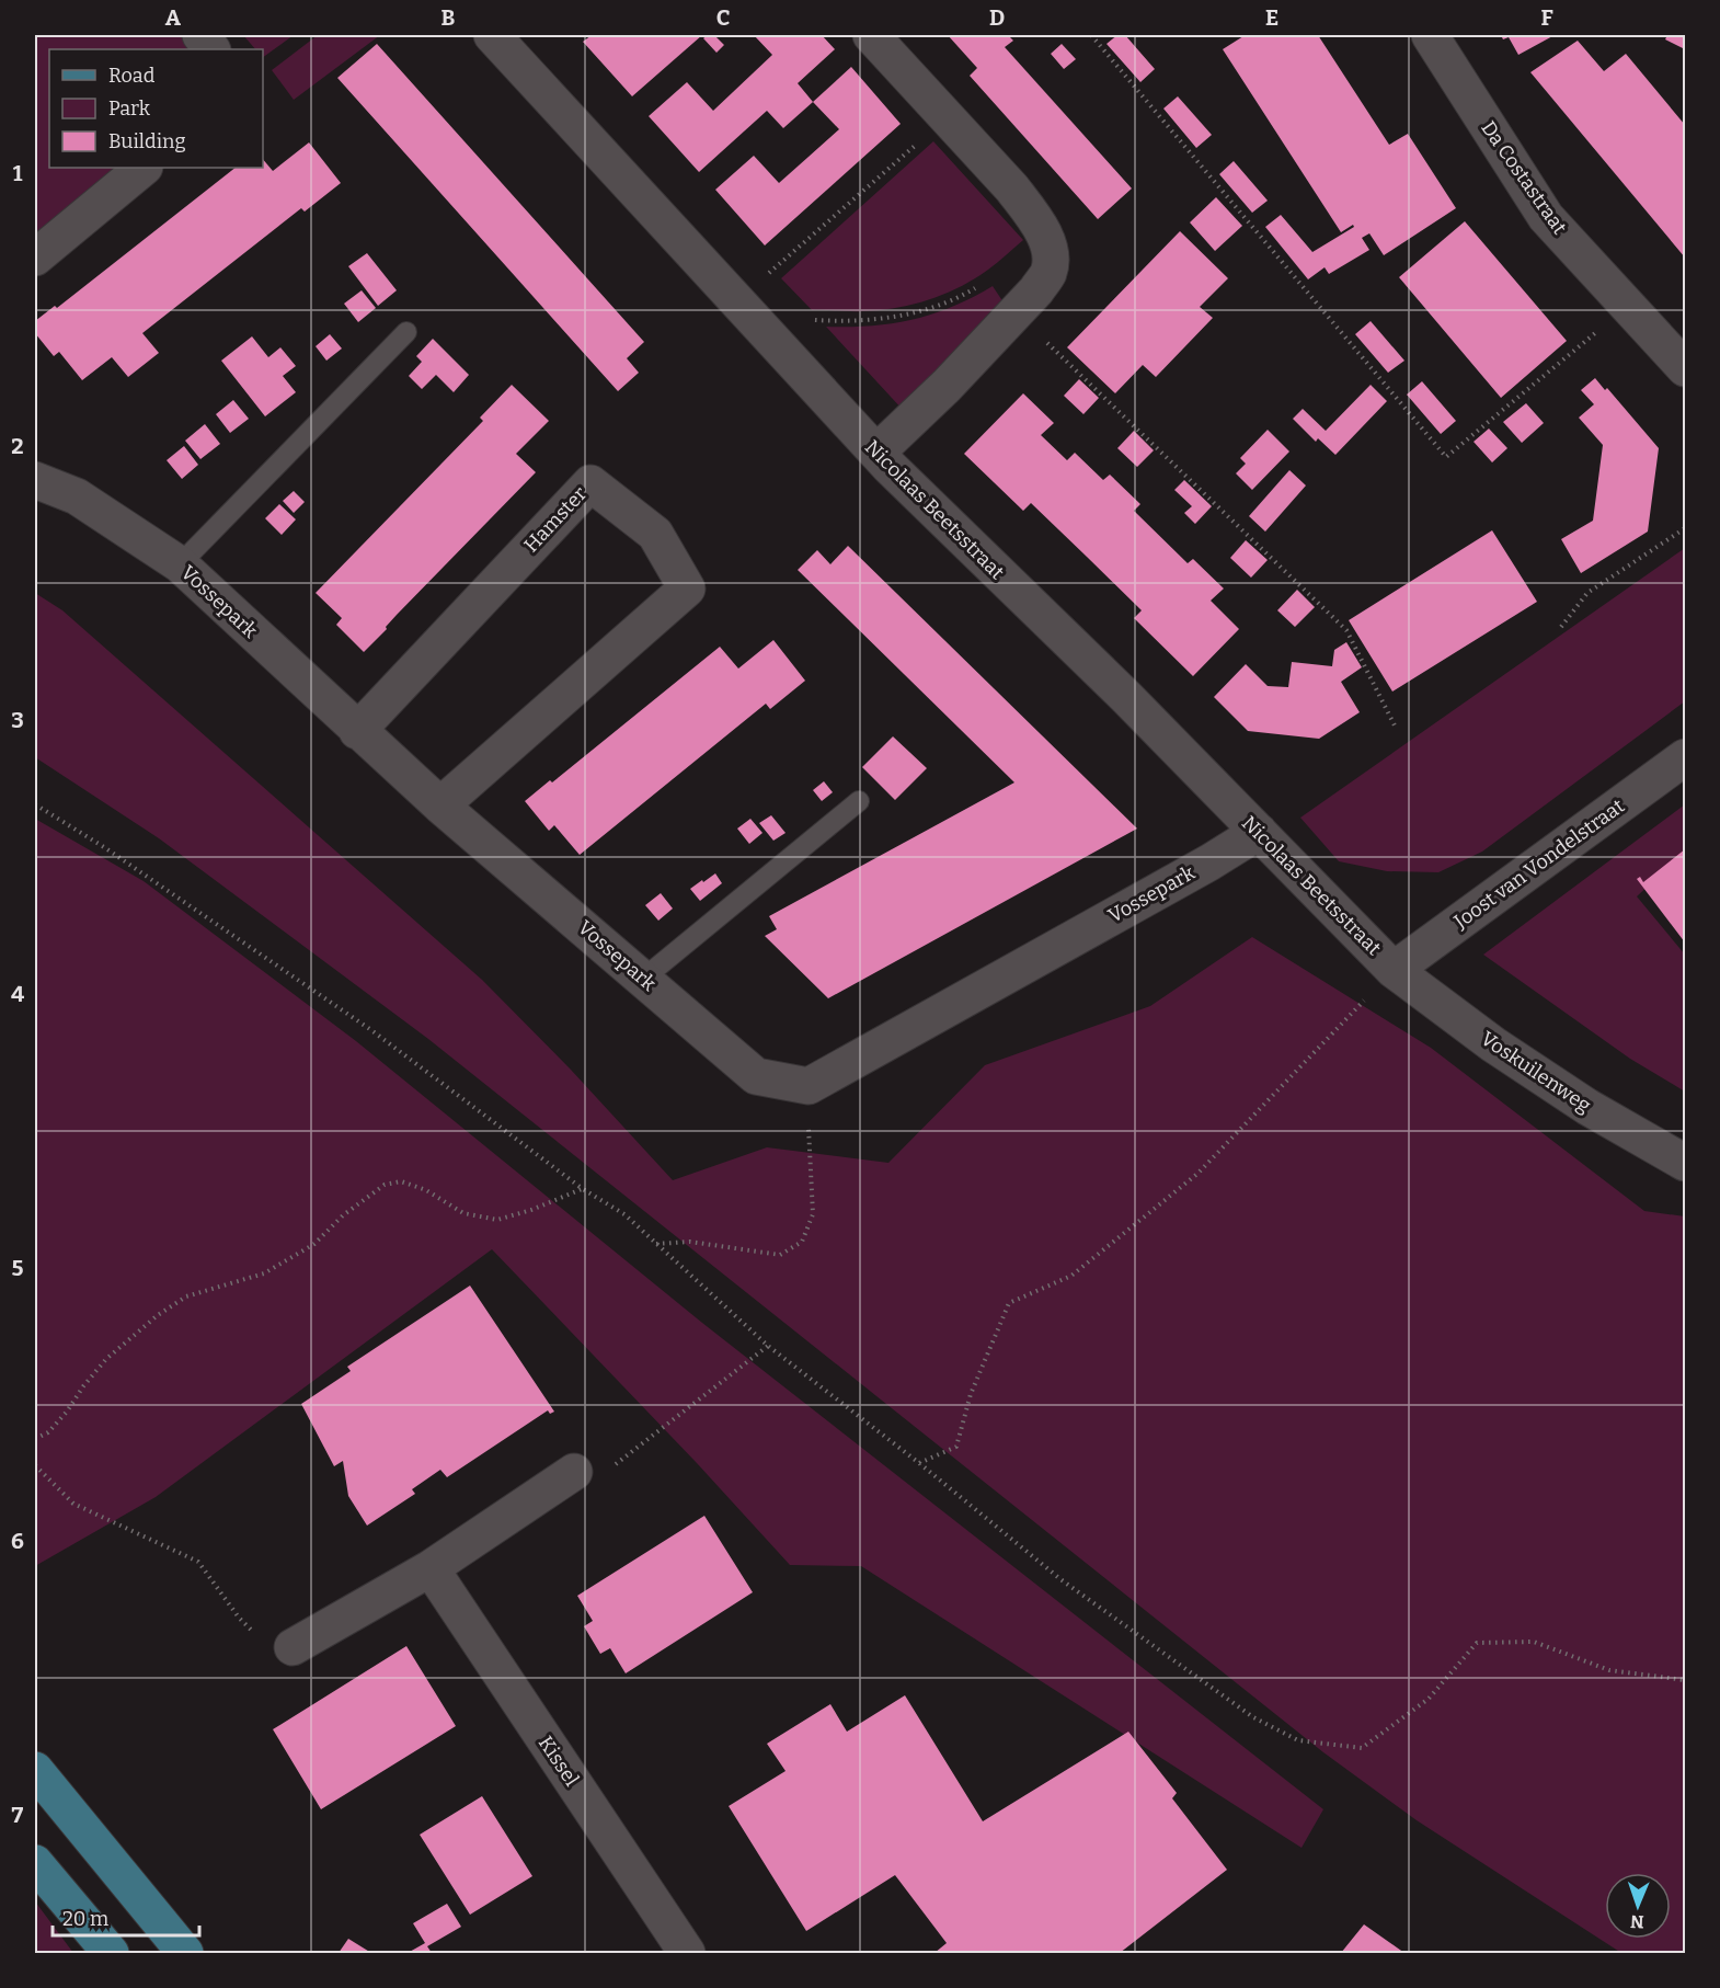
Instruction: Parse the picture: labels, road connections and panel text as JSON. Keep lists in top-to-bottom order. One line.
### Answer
{"streets":{"street":["Da Costastraat","Nicolaas Beetsstraat","Hamster","Vossepark","Joost van Vondelstraat","Voskuilenweg","Kissel"]},"crossings":[["Nicolaas Beetsstraat","Vossepark"],["Nicolaas Beetsstraat","Joost van Vondelstraat"],["Nicolaas Beetsstraat","Voskuilenweg"],["Hamster","Vossepark"],["Joost van Vondelstraat","Voskuilenweg"]],"legend":["Road","Park","Building"],"scale_bar":"20 m","north":"bottom","grid":{"columns":["A","B","C","D","E","F"],"rows":["1","2","3","4","5","6","7"]}}
